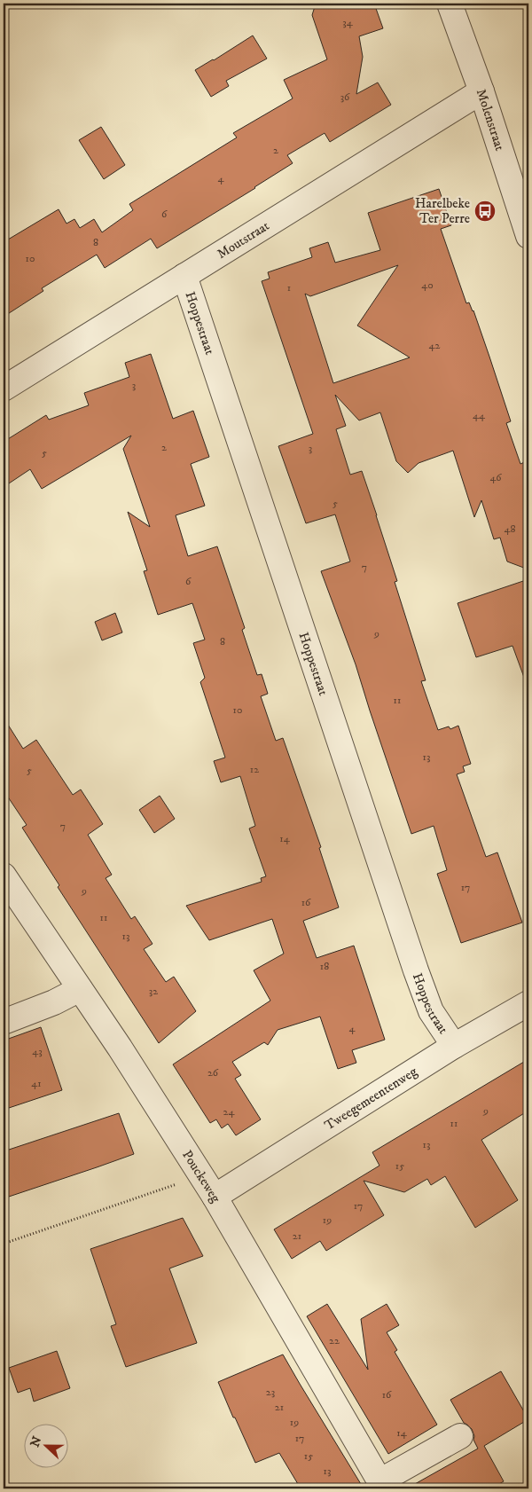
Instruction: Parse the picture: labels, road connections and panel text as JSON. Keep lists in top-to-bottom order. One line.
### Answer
{"streets":{"street":["Molenstraat","Moutstraat","Hoppestraat","Tweegemeentenweg","Pouckeweg"]},"crossings":[["Molenstraat","Moutstraat"],["Moutstraat","Hoppestraat"],["Hoppestraat","Tweegemeentenweg"],["Tweegemeentenweg","Pouckeweg"]],"places":{"bus stop":["Harelbeke Ter Perre"]},"house_numbers":["34","36","2","4","6","8","10","40","1","42","3","44","2","3","5","46","5","48","7","6","9","8","11","10","13","12","5","7","14","17","9","16","11","13","18","32","4","43","26","41","9","24","11","13","15","17","19","21","22","23","16","21","19","14","17","15","13"],"north":"left"}
